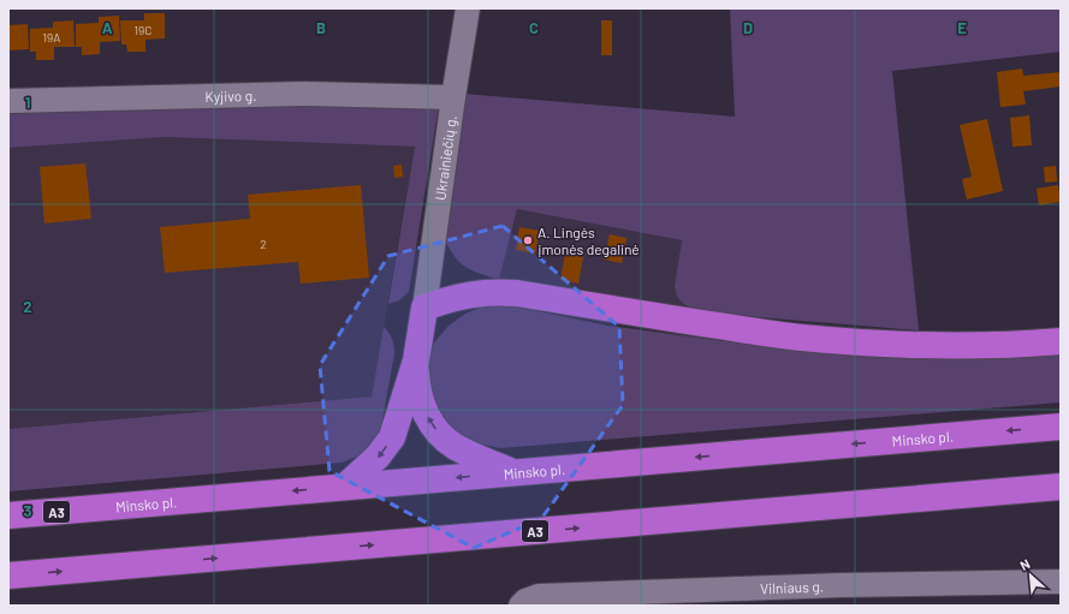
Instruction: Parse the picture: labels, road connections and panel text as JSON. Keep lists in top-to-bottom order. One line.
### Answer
{"streets":{"highway":["Minsko pl.","A3"],"street":["Kyjivo g.","Ukrainiečių g.","Vilniaus g."]},"crossings":[["Kyjivo g.","Ukrainiečių g."]],"places":["A. Lingės įmonės degalinė"],"house_numbers":["19C","19A","2"],"north":"top left","grid":{"columns":["A","B","C","D","E"],"rows":["1","2","3"]}}
